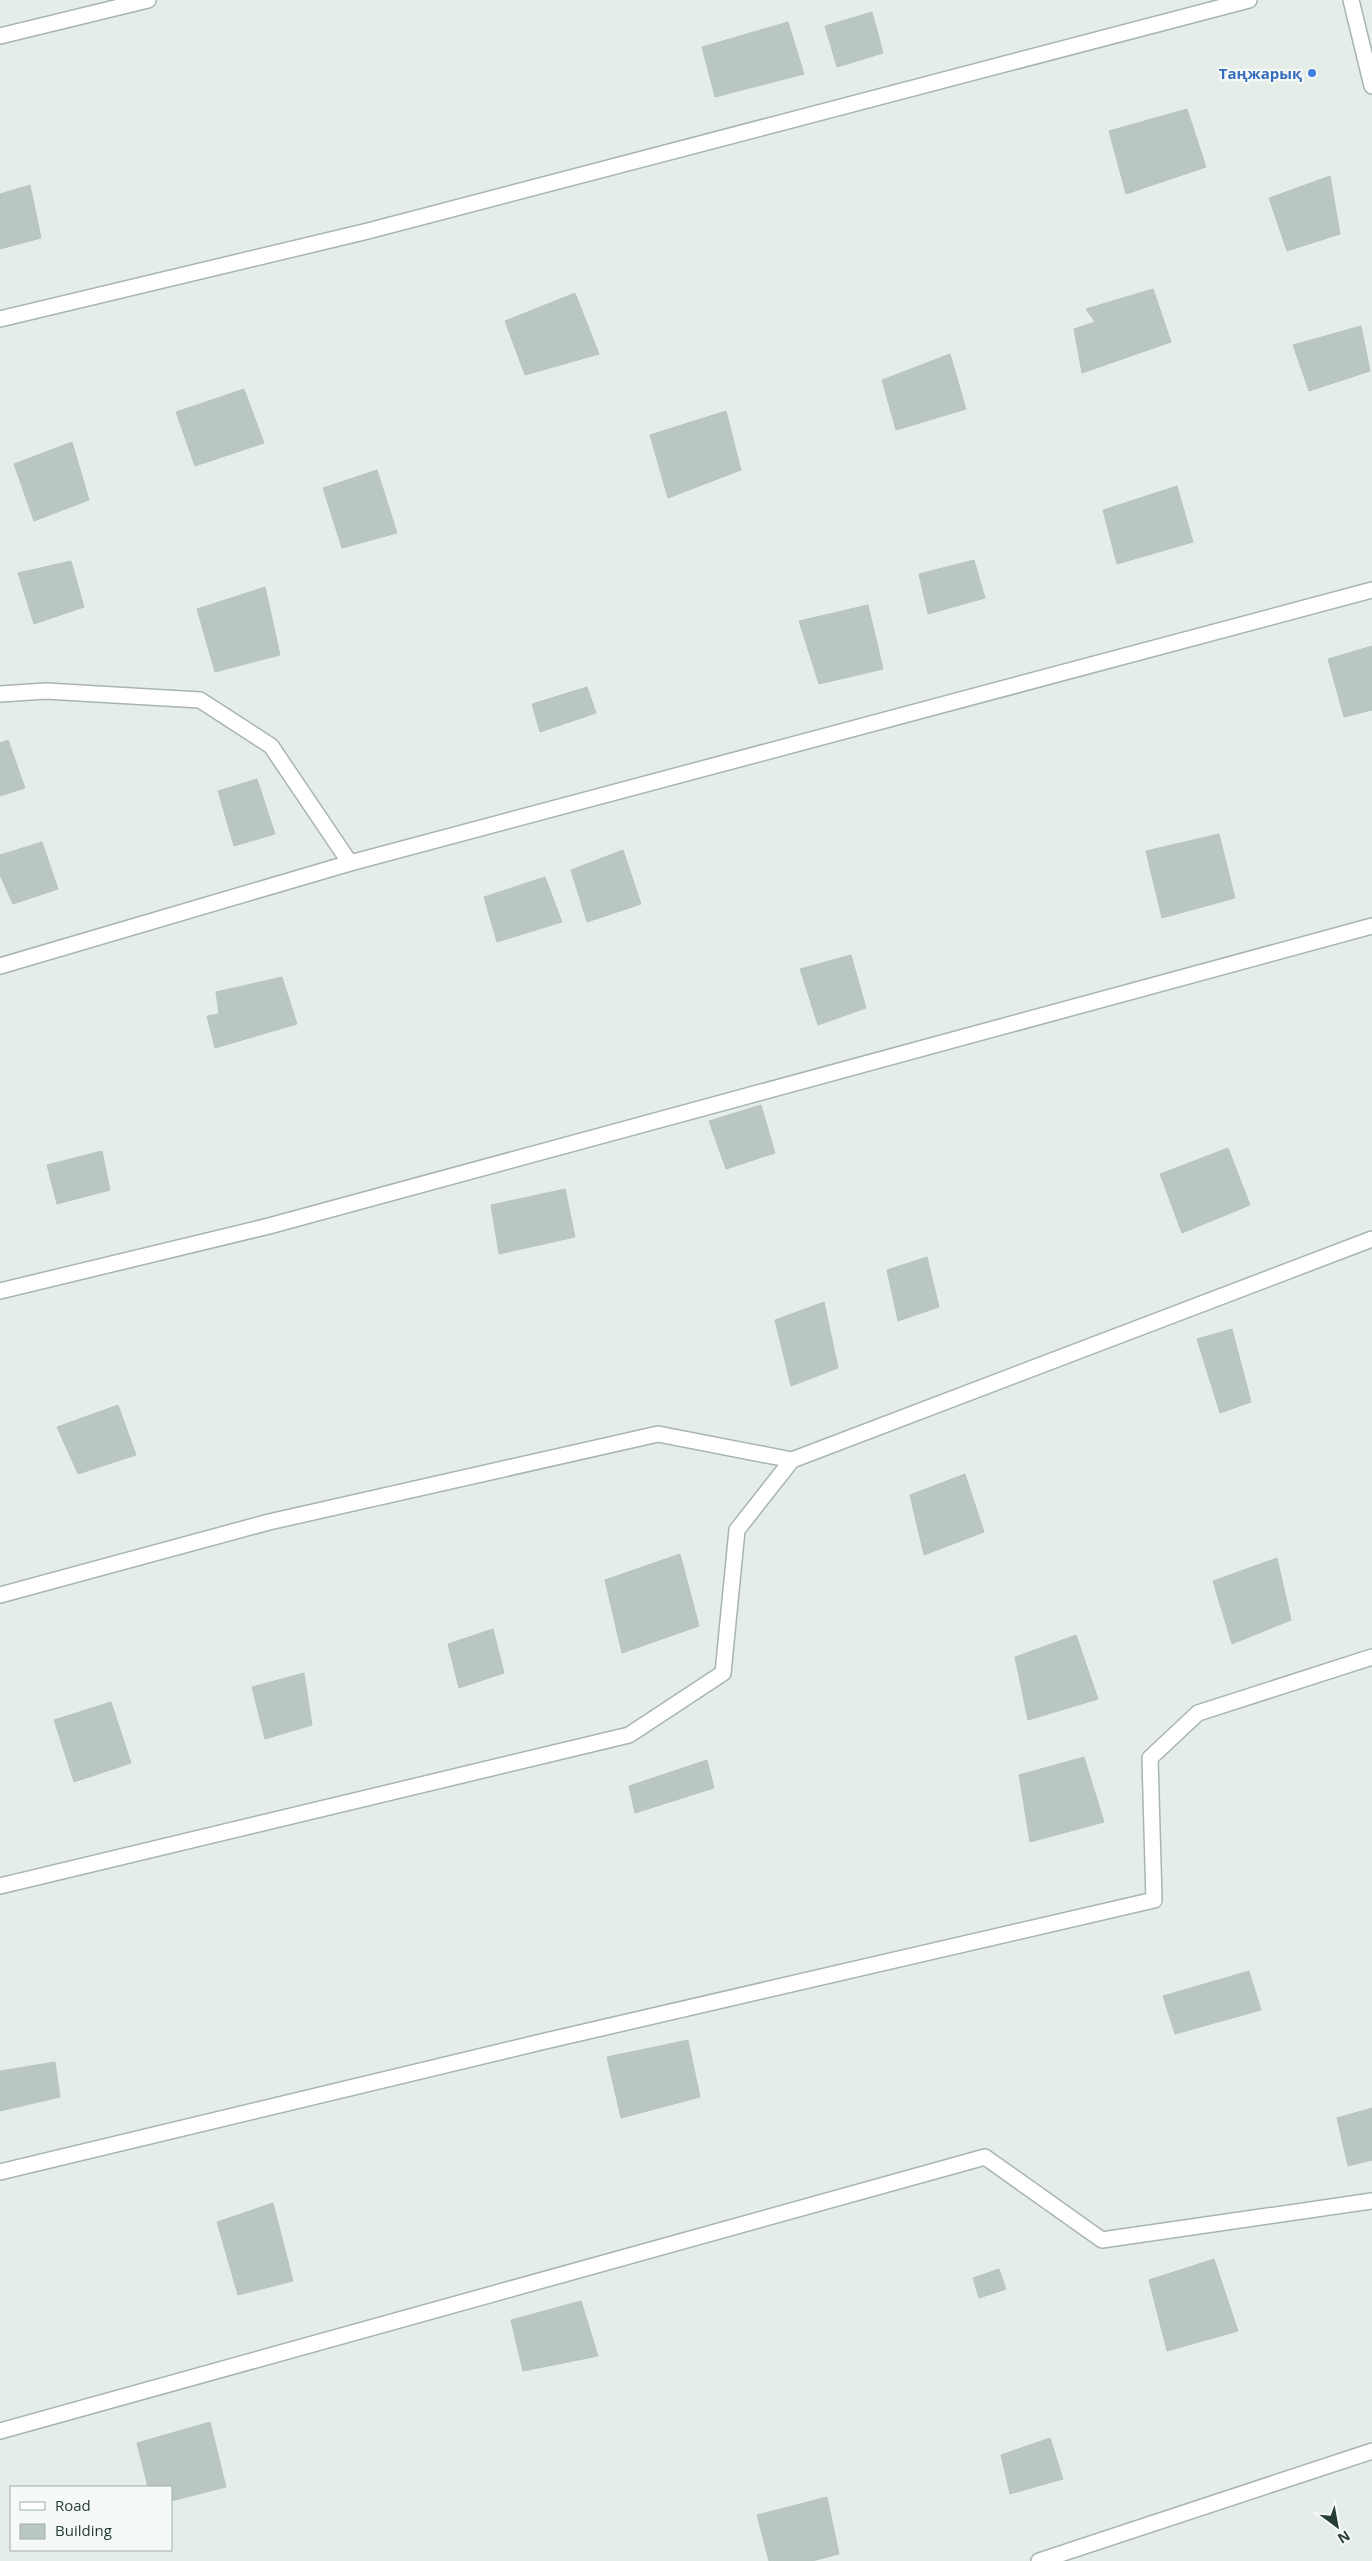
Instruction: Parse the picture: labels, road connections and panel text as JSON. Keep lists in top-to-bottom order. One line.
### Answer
{"places":["Таңжарық"],"legend":["Road","Building"],"north":"bottom right"}
